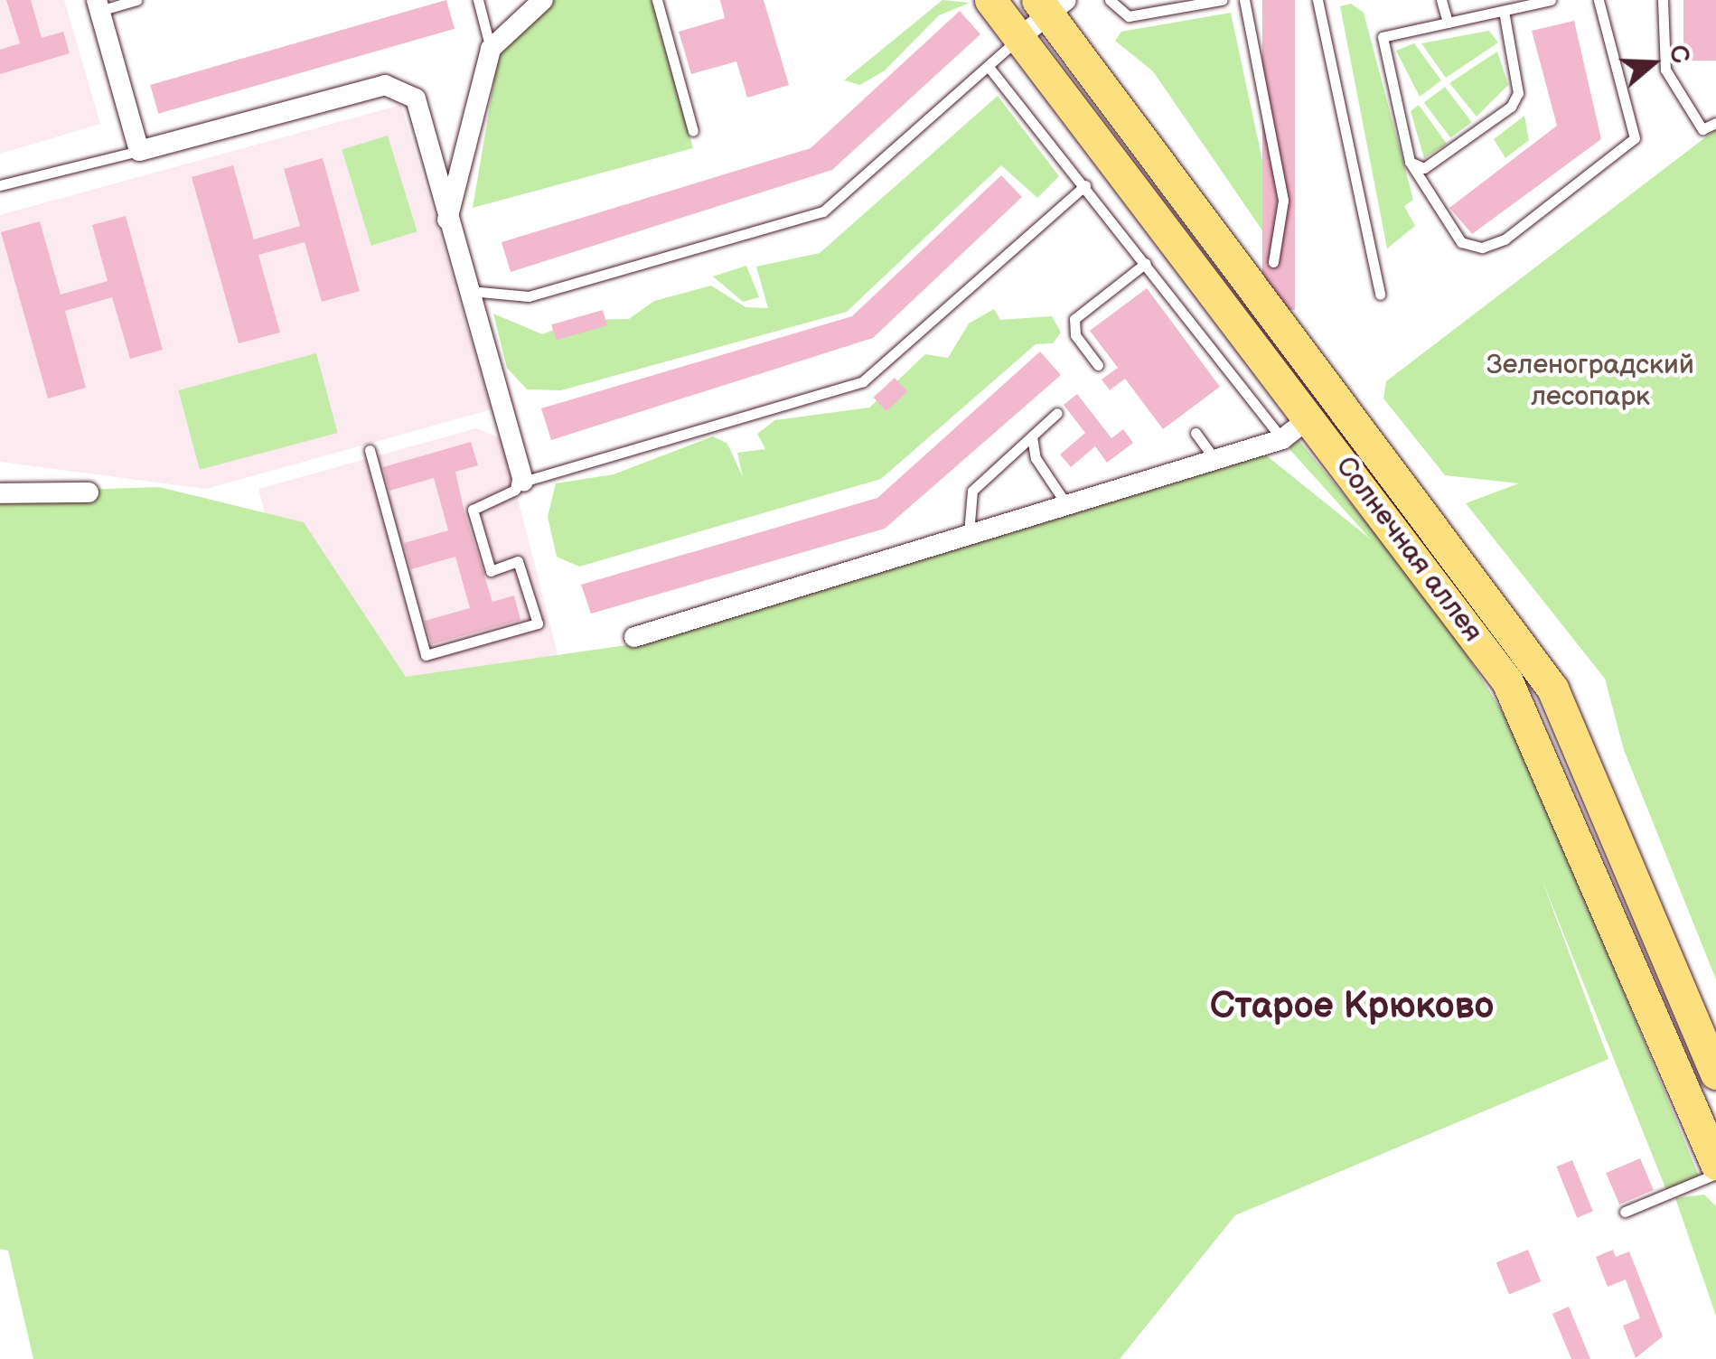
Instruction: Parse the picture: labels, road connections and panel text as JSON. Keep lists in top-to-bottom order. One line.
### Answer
{"streets":{"main road":["Солнечная аллея"]},"districts":["Старое Крюково"],"parks":["Зеленоградский лесопарк"],"north":"right"}
